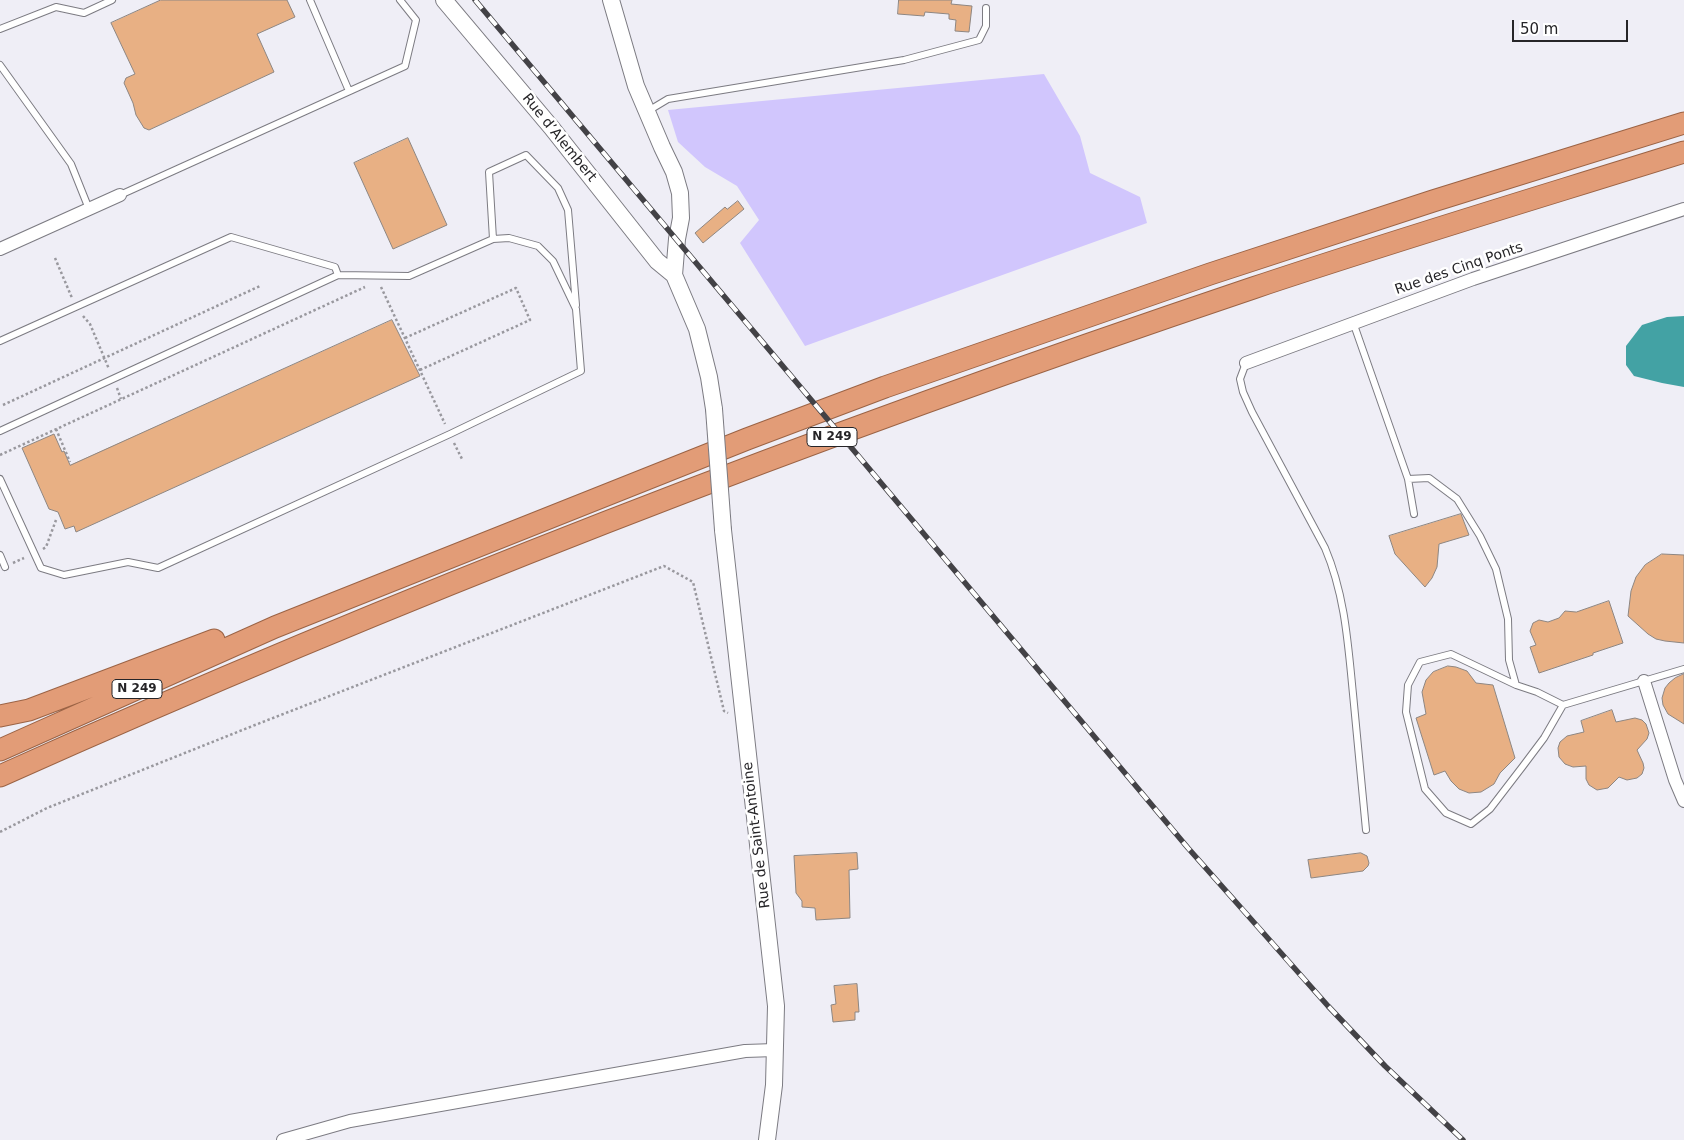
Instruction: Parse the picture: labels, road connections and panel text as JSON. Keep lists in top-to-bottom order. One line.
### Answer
{"streets":{"highway":["N 249"],"street":["Rue d’Alembert","Rue des Cinq Ponts","Rue de Saint-Antoine"]},"crossings":[["Rue d’Alembert","Rue de Saint-Antoine"]],"scale_bar":"50 m"}
